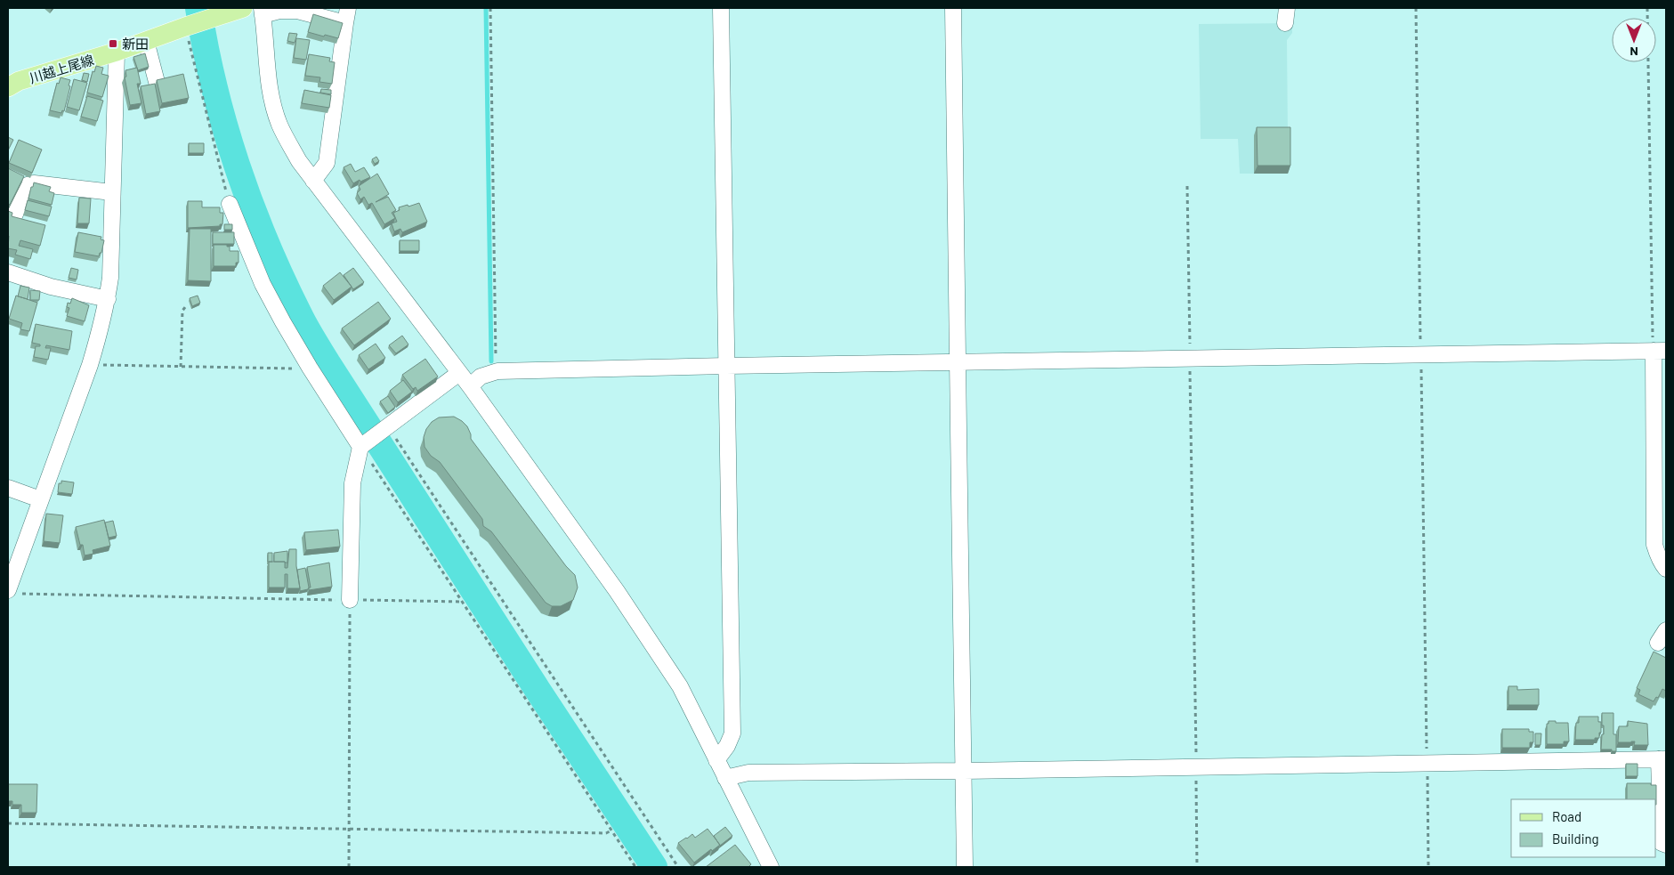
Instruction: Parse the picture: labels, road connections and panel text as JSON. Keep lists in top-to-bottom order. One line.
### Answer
{"streets":{"main road":["川越上尾線"]},"places":{"transit":["新田"]},"legend":["Road","Building"],"north":"bottom"}
